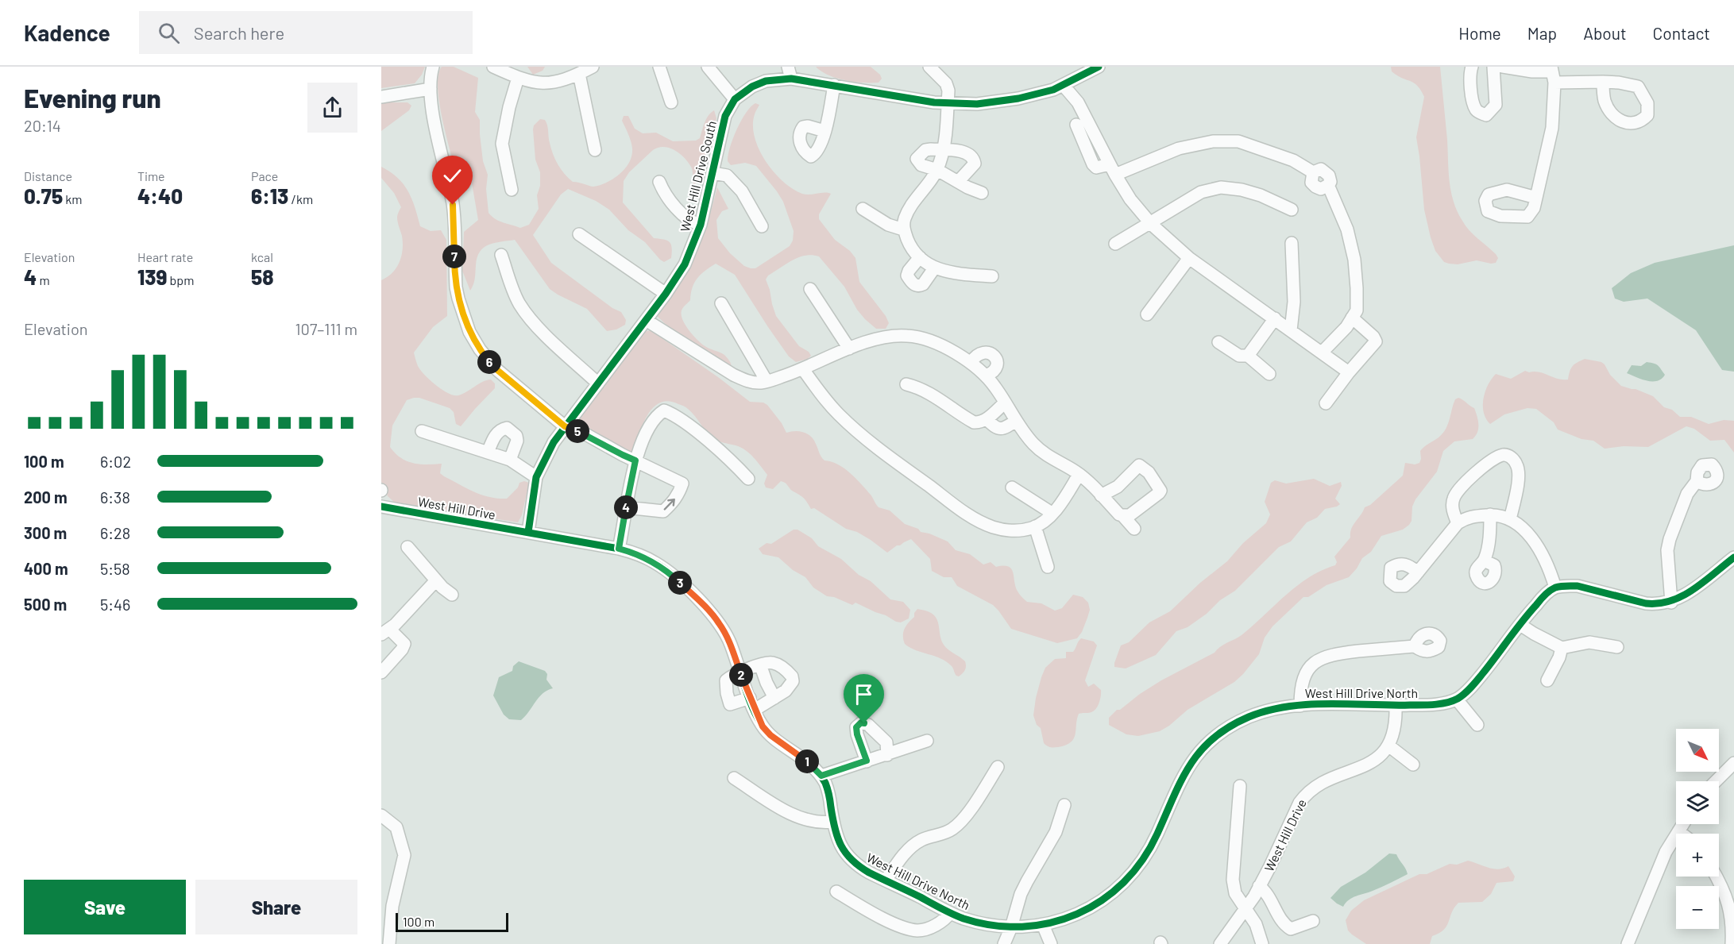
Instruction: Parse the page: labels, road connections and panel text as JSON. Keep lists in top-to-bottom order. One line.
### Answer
{"streets":{"street":["West Hill Drive South","West Hill Drive","West Hill Drive North"]},"crossings":[["West Hill Drive South","West Hill Drive"],["West Hill Drive South","West Hill Drive North"],["West Hill Drive","West Hill Drive North"]],"scale_bar":"100 m","north":"bottom right","page":{"header":"Kadence","search":"Search here","nav":["Home","Map","About","Contact"],"heading":["Evening run","20:14"],"stats":[["Distance","0.75 km"],["Time","4:40"],["Pace","6:13 /km"],["Elevation","4 m"],["Heart rate","139 bpm"],["kcal","58"]],"pins":["7","6","5","4","3","2","1"],"chart":["Elevation","107–111 m"],"list":[{"name":"100 m","note":"6:02"},{"name":"200 m","note":"6:38"},{"name":"300 m","note":"6:28"},{"name":"400 m","note":"5:58"},{"name":"500 m","note":"5:46"}],"map_buttons":["+","−"],"buttons":["Save","Share"],"scale":"100 m"}}
